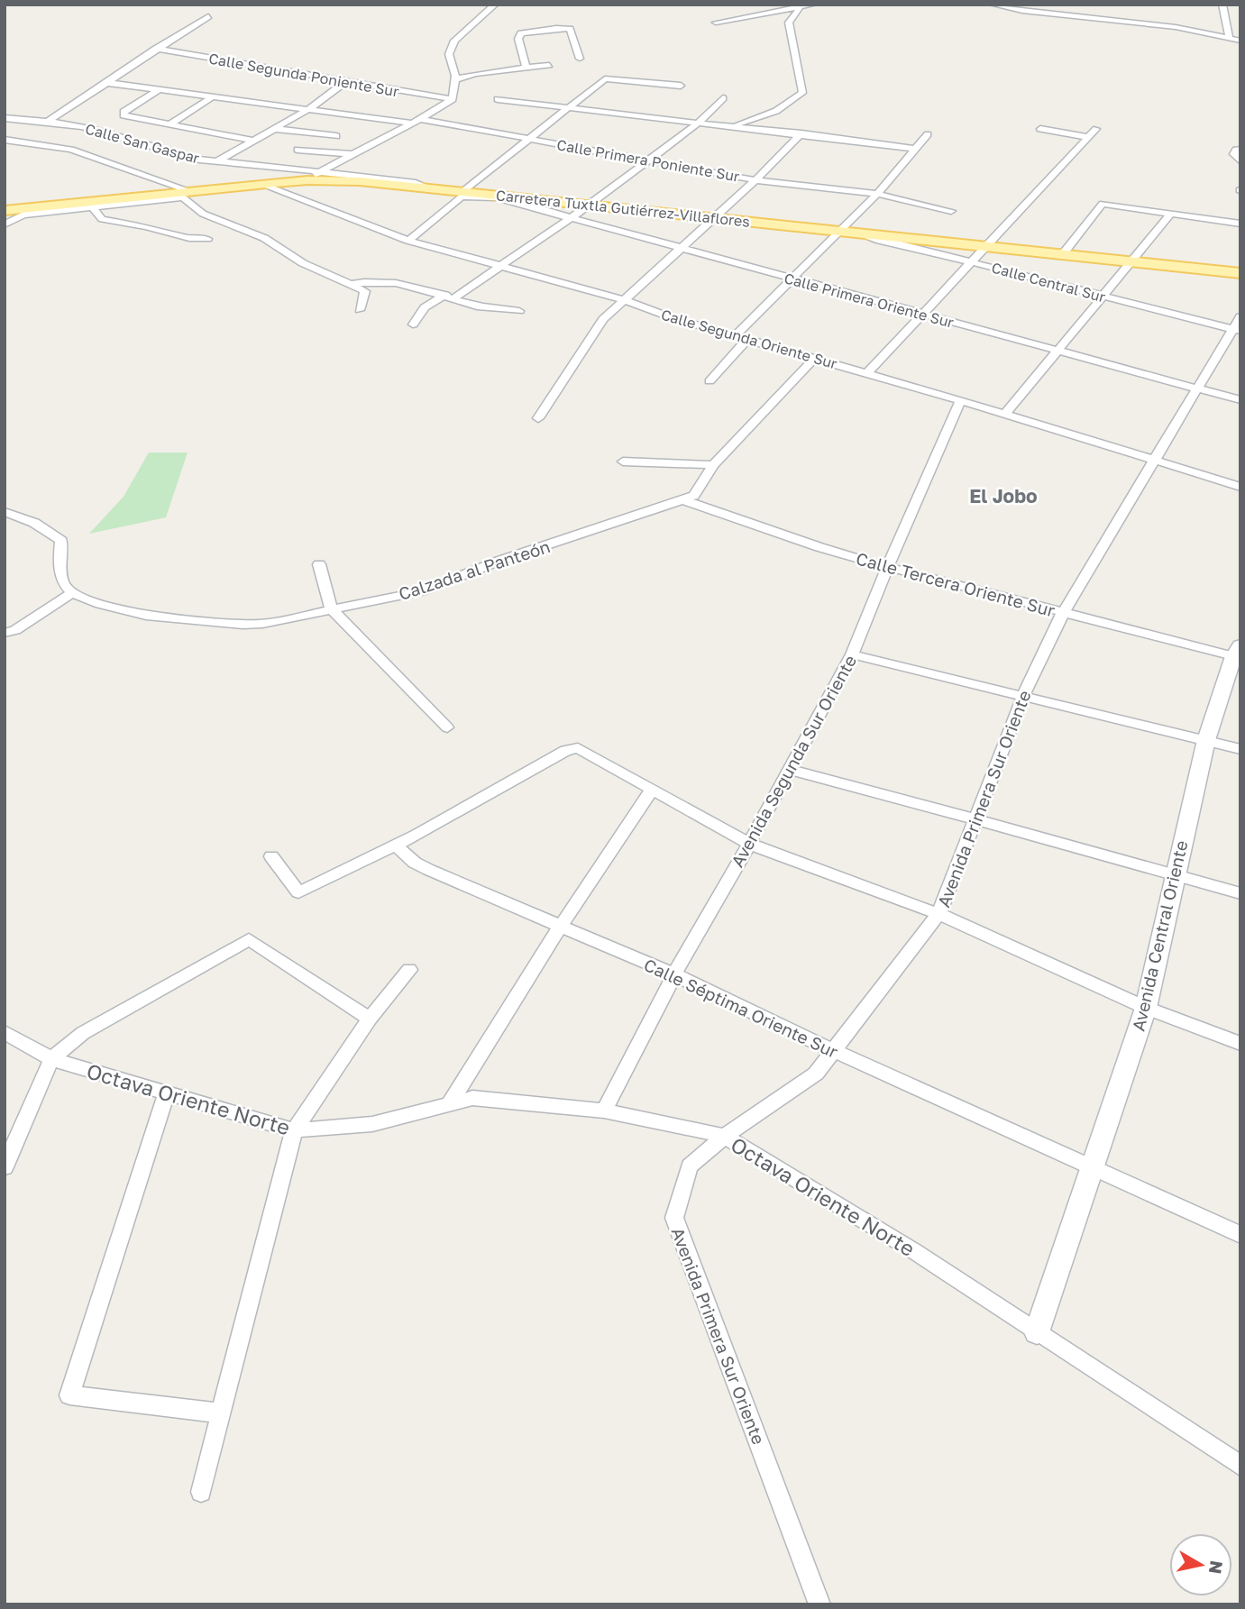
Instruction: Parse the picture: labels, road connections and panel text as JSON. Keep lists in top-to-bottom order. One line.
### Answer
{"streets":{"main road":["Carretera Tuxtla Gutiérrez-Villaflores"],"street":["Calle Segunda Poniente Sur","Calle San Gaspar","Calle Primera Poniente Sur","Calle Central Sur","Calle Primera Oriente Sur","Calle Segunda Oriente Sur","Calzada al Panteón","Calle Tercera Oriente Sur","Avenida Segunda Sur Oriente","Avenida Primera Sur Oriente","Avenida Central Oriente","Calle Séptima Oriente Sur","Octava Oriente Norte"]},"crossings":[["Calle San Gaspar","Carretera Tuxtla Gutiérrez-Villaflores"],["Carretera Tuxtla Gutiérrez-Villaflores","Calle Central Sur"],["Carretera Tuxtla Gutiérrez-Villaflores","Calle Primera Oriente Sur"],["Carretera Tuxtla Gutiérrez-Villaflores","Calle Segunda Oriente Sur"],["Calle Central Sur","Avenida Primera Sur Oriente"],["Calle Primera Oriente Sur","Avenida Primera Sur Oriente"],["Calle Segunda Oriente Sur","Calzada al Panteón"],["Calle Segunda Oriente Sur","Avenida Segunda Sur Oriente"],["Calle Segunda Oriente Sur","Avenida Primera Sur Oriente"],["Calzada al Panteón","Calle Tercera Oriente Sur"],["Calle Tercera Oriente Sur","Avenida Segunda Sur Oriente"],["Calle Tercera Oriente Sur","Avenida Primera Sur Oriente"],["Calle Tercera Oriente Sur","Avenida Central Oriente"],["Avenida Segunda Sur Oriente","Calle Séptima Oriente Sur"],["Avenida Segunda Sur Oriente","Octava Oriente Norte"],["Avenida Primera Sur Oriente","Calle Séptima Oriente Sur"],["Avenida Primera Sur Oriente","Octava Oriente Norte"],["Avenida Central Oriente","Calle Séptima Oriente Sur"],["Avenida Central Oriente","Octava Oriente Norte"]],"districts":["El Jobo"],"north":"right"}
